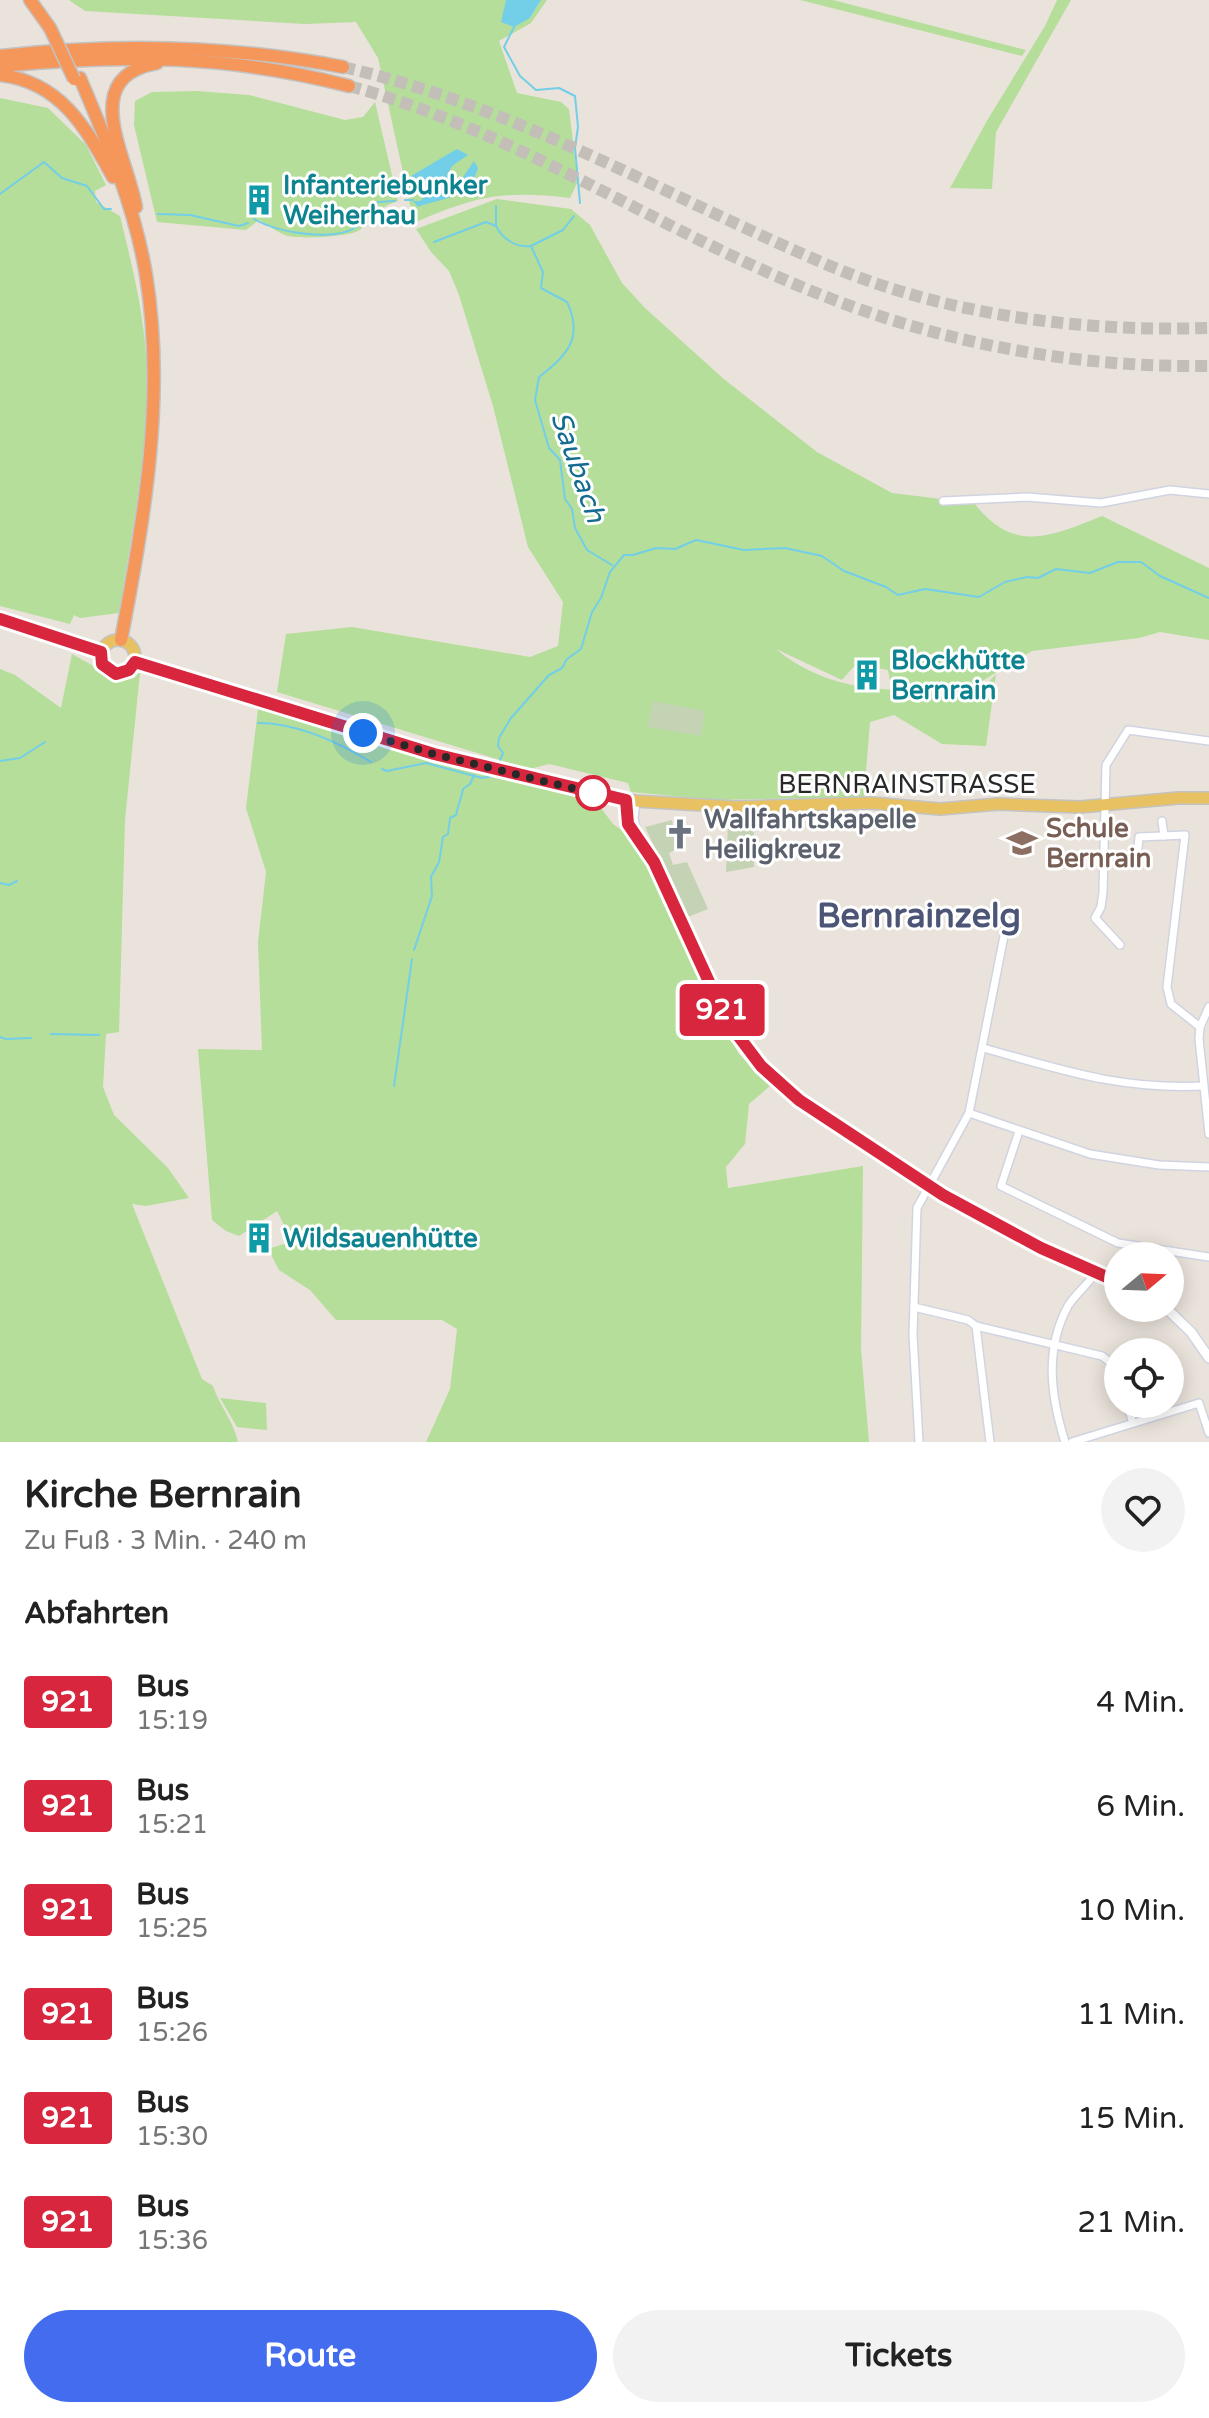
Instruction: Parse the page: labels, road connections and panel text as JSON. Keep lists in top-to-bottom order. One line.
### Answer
{"streets":{"main road":["BERNRAINSTRASSE"]},"districts":["Bernrainzelg"],"water":["Saubach"],"places":{"building":["Infanteriebunker Weiherhau","Blockhütte Bernrain","Wildsauenhütte"],"church":["Wallfahrtskapelle Heiligkreuz"],"school or university":["Schule Bernrain"]},"lines":["bus line 921"],"north":"right","page":{"on_map":"921","heading":[["Kirche Bernrain","Zu Fuß · 3 Min. · 240 m"],"Abfahrten"],"list":[{"mark":"921","name":"Bus","note":"15:19","value":"4 Min."},{"mark":"921","name":"Bus","note":"15:21","value":"6 Min."},{"mark":"921","name":"Bus","note":"15:25","value":"10 Min."},{"mark":"921","name":"Bus","note":"15:26","value":"11 Min."},{"mark":"921","name":"Bus","note":"15:30","value":"15 Min."},{"mark":"921","name":"Bus","note":"15:36","value":"21 Min."}],"buttons":["Route","Tickets"]}}
